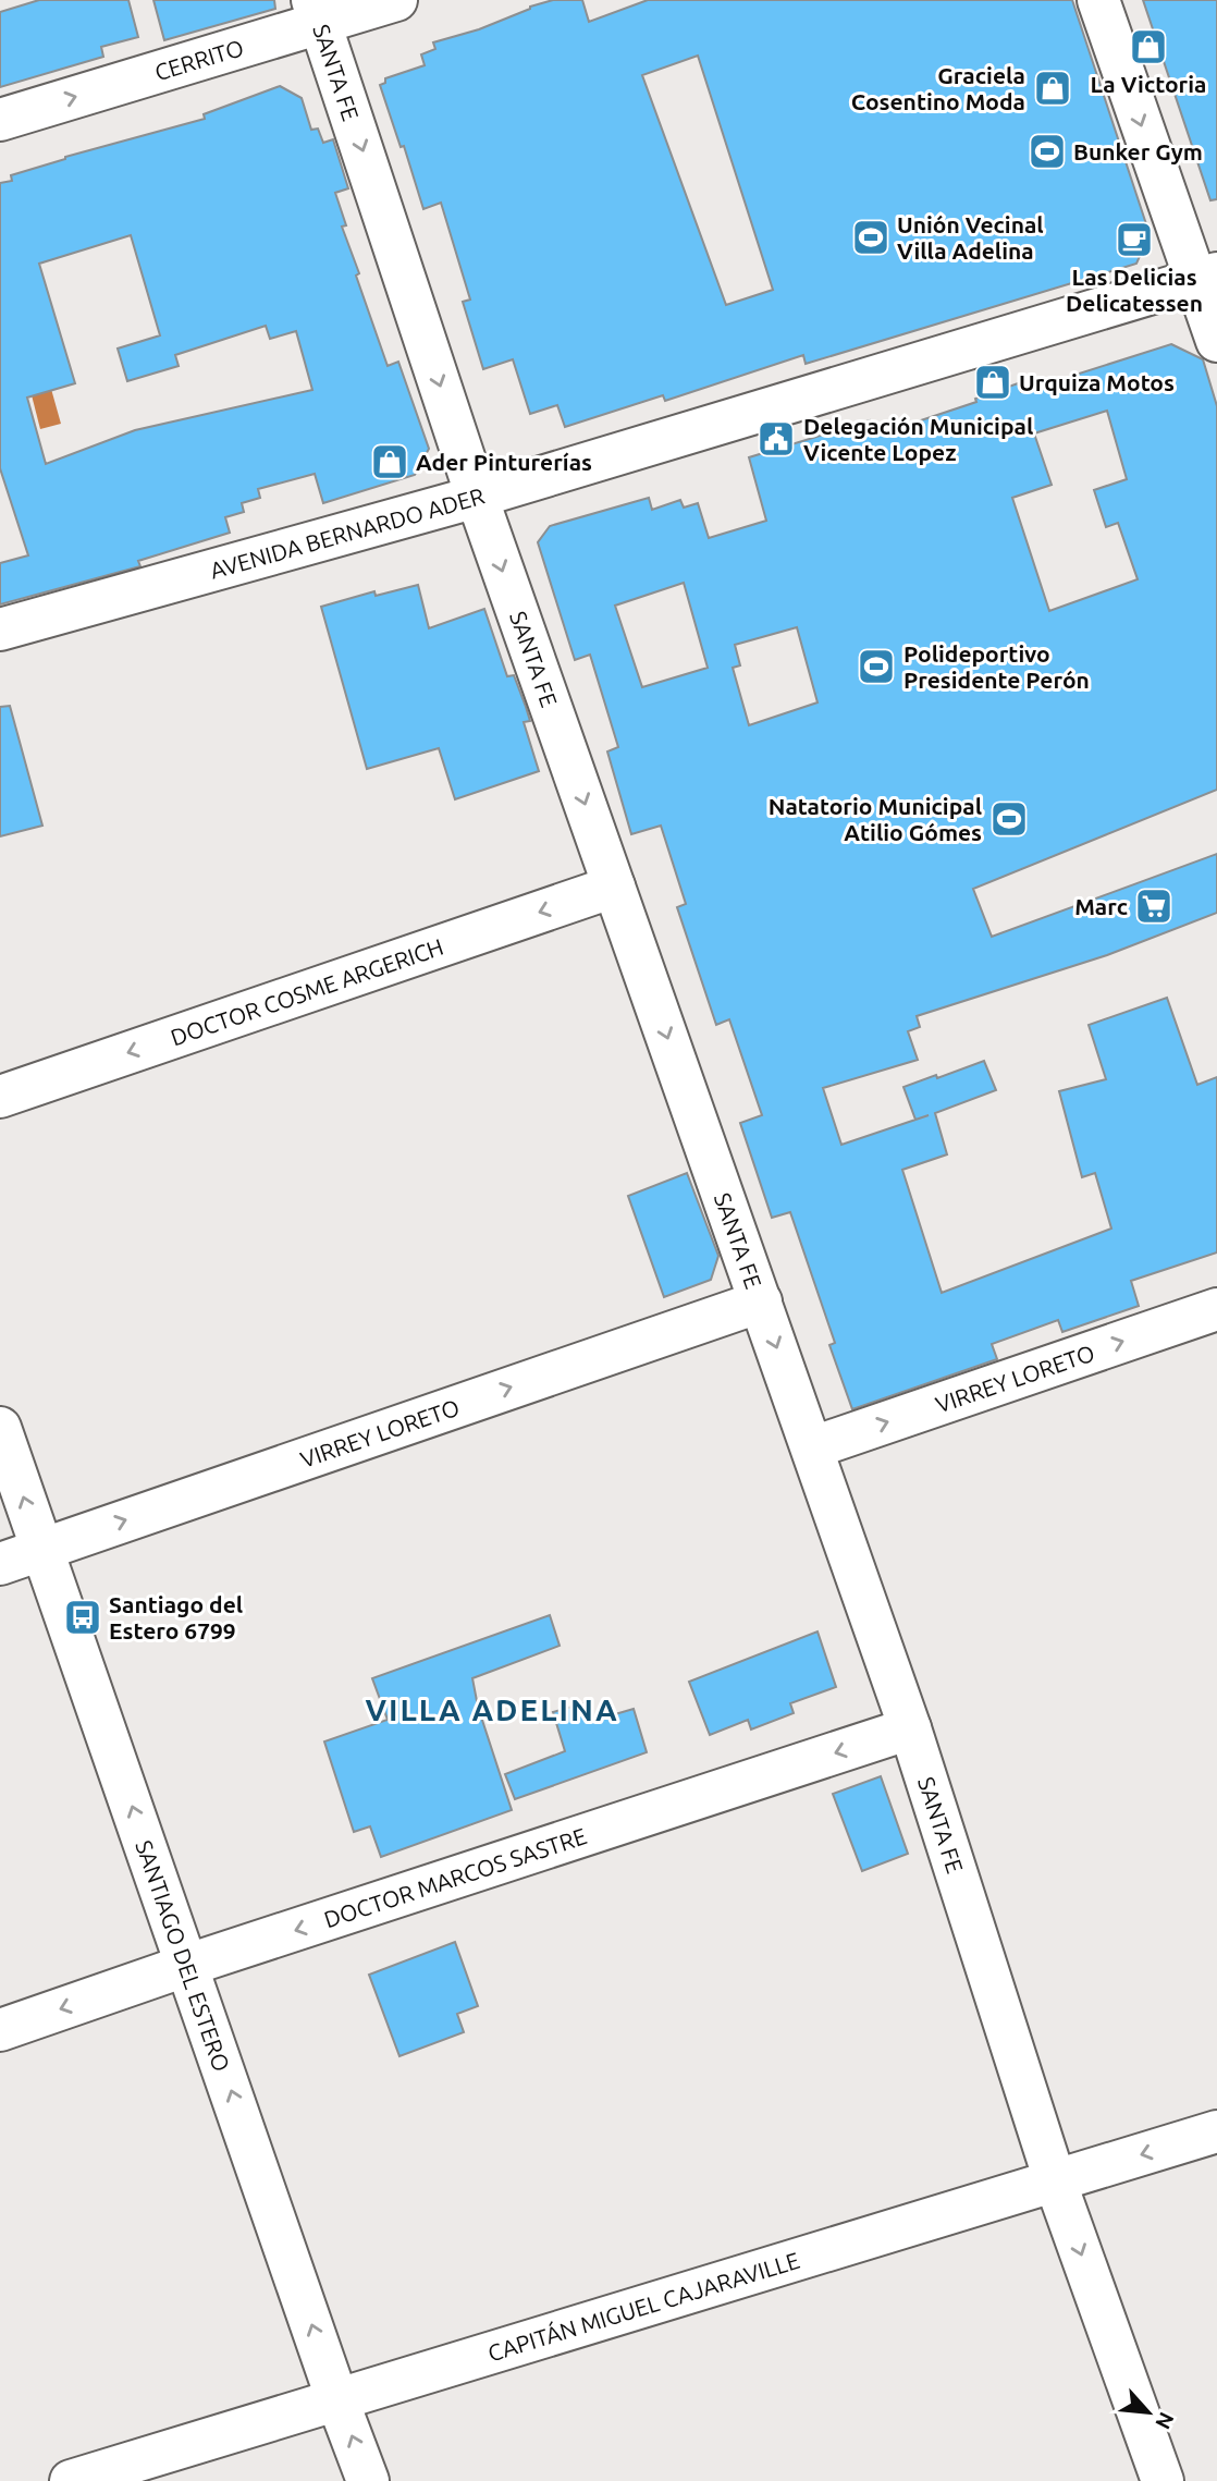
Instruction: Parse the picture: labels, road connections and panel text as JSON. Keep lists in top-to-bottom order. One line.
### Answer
{"streets":{"street":["CERRITO","SANTA FE","AVENIDA BERNARDO ADER","DOCTOR COSME ARGERICH","VIRREY LORETO","DOCTOR MARCOS SASTRE","SANTIAGO DEL ESTERO","CAPITÁN MIGUEL CAJARAVILLE"]},"crossings":[["CERRITO","SANTA FE"],["SANTA FE","AVENIDA BERNARDO ADER"],["SANTA FE","DOCTOR COSME ARGERICH"],["SANTA FE","VIRREY LORETO"],["SANTA FE","DOCTOR MARCOS SASTRE"],["SANTA FE","CAPITÁN MIGUEL CAJARAVILLE"],["VIRREY LORETO","SANTIAGO DEL ESTERO"],["DOCTOR MARCOS SASTRE","SANTIAGO DEL ESTERO"],["SANTIAGO DEL ESTERO","CAPITÁN MIGUEL CAJARAVILLE"]],"one_way":["CERRITO","SANTA FE","DOCTOR COSME ARGERICH","VIRREY LORETO","DOCTOR MARCOS SASTRE","SANTIAGO DEL ESTERO"],"districts":["VILLA ADELINA"],"places":{"shop":["La Victoria","Graciela Cosentino Moda","Urquiza Motos","Ader Pinturerías"],"sports":["Bunker Gym","Unión Vecinal Villa Adelina","Polideportivo Presidente Perón","Natatorio Municipal Atilio Gómes"],"cafe":["Las Delicias Delicatessen"],"public building":["Delegación Municipal Vicente Lopez"],"supermarket":["Marc"],"bus stop":["Santiago del Estero 6799"]},"north":"bottom right"}
